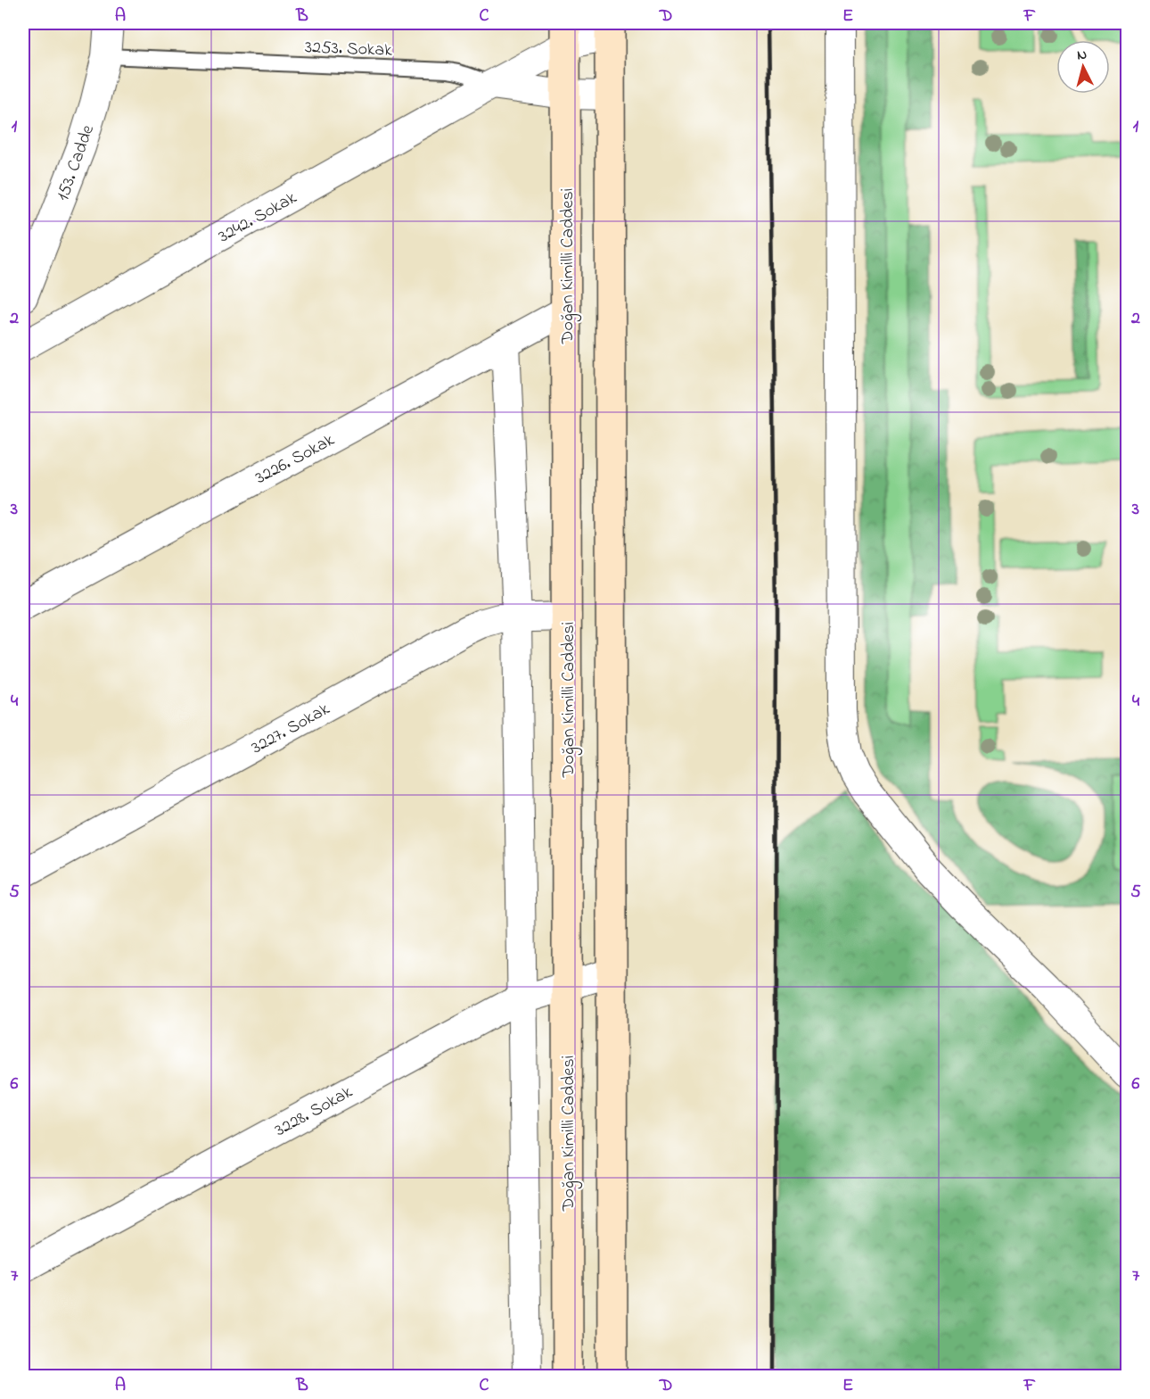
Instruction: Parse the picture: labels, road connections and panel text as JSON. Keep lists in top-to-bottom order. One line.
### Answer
{"streets":{"main road":["Doğan Kimilli Caddesi"],"street":["153. Cadde","3242. Sokak","3226. Sokak","3227. Sokak","3228. Sokak"],"lane":["3253. Sokak"]},"crossings":[["3253. Sokak","153. Cadde"],["3253. Sokak","3242. Sokak"],["3242. Sokak","Doğan Kimilli Caddesi"],["Doğan Kimilli Caddesi","3226. Sokak"],["Doğan Kimilli Caddesi","3227. Sokak"],["Doğan Kimilli Caddesi","3228. Sokak"]],"north":"top","grid":{"columns":["A","B","C","D","E","F"],"rows":["1","2","3","4","5","6","7"]}}
